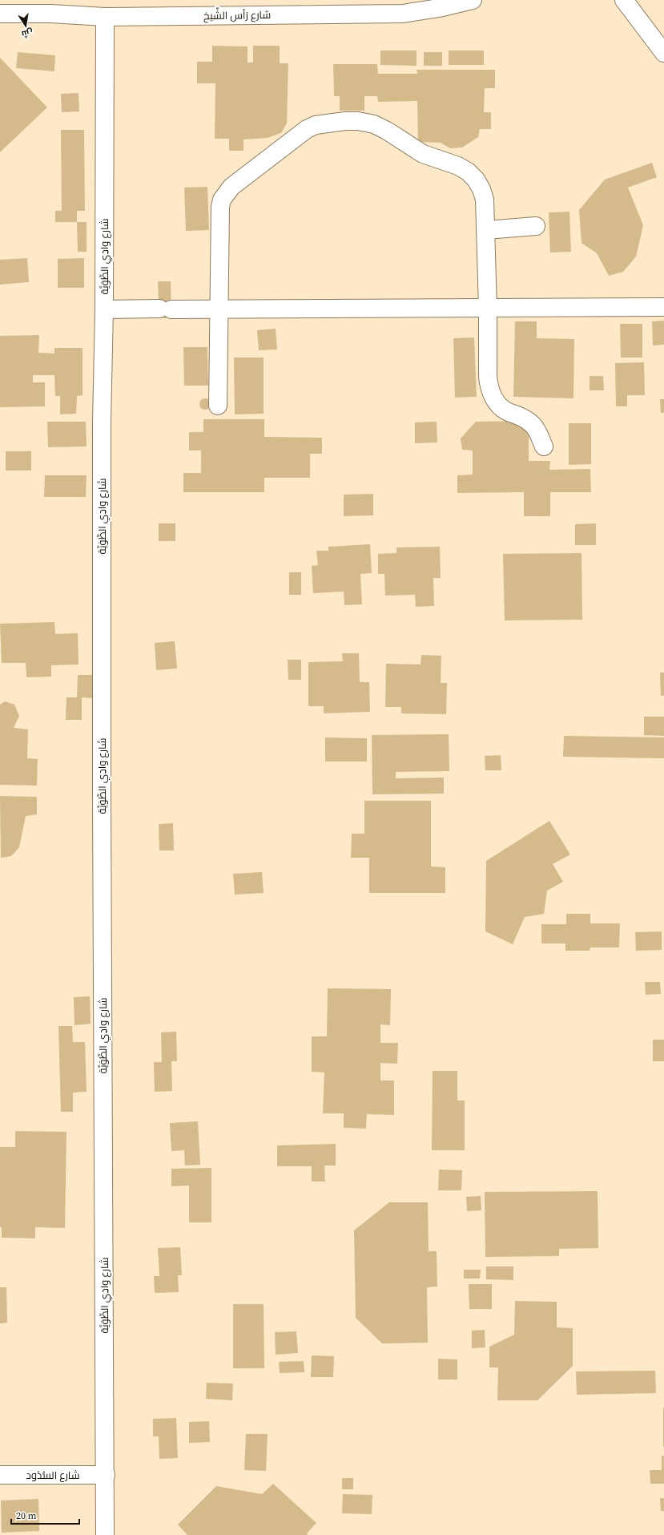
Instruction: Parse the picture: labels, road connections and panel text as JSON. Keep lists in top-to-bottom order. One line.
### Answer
{"streets":{"street":["شارع رَأس الشِّيخ","شارع وادِي الطِّوَيَّة","شارع السُّدُود"]},"crossings":[["شارع رَأس الشِّيخ","شارع وادِي الطِّوَيَّة"],["شارع وادِي الطِّوَيَّة","شارع السُّدُود"]],"scale_bar":"20 m","north":"bottom"}
